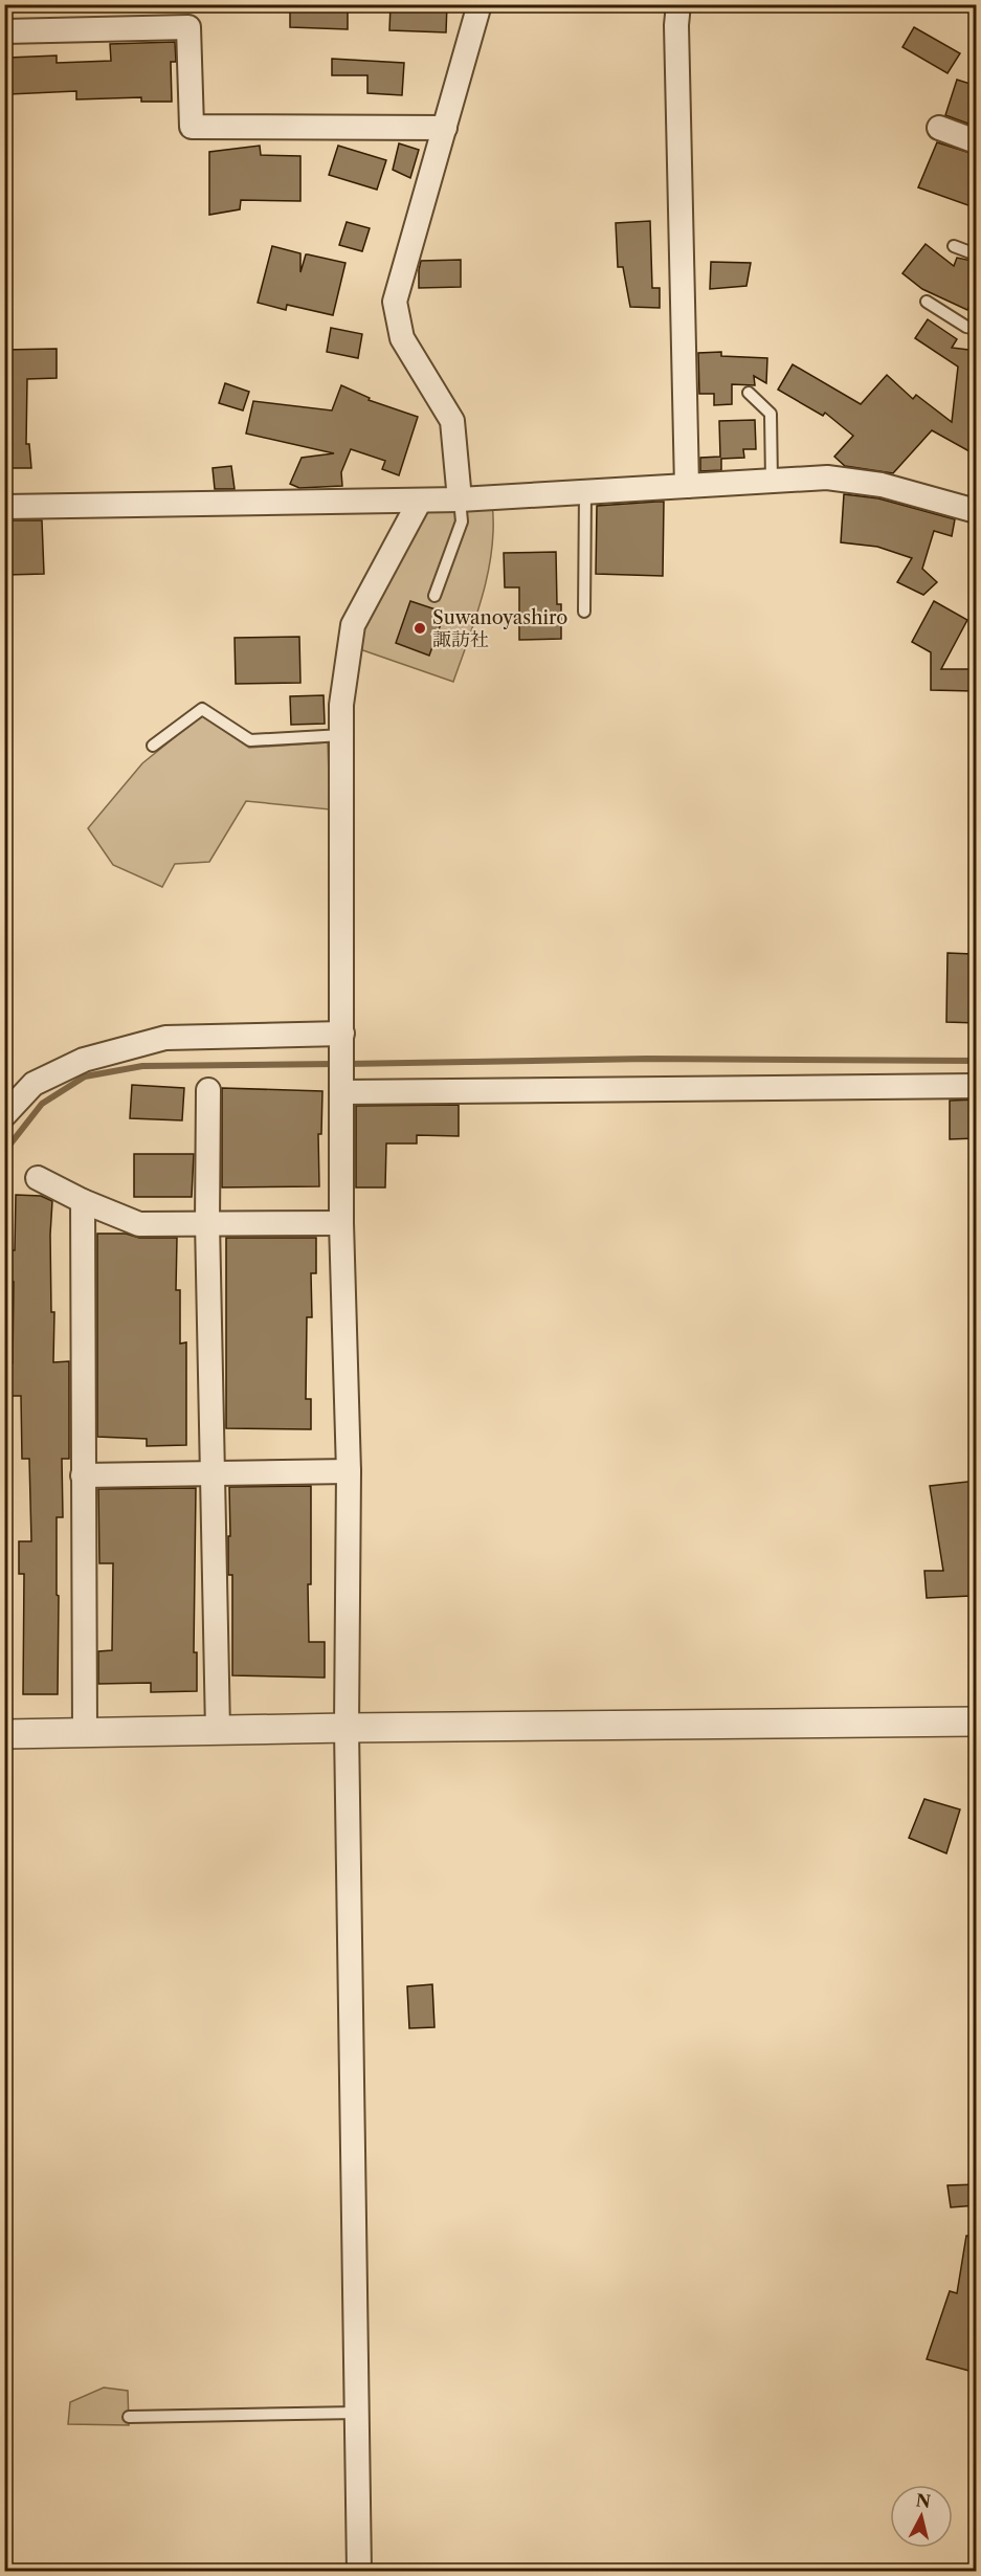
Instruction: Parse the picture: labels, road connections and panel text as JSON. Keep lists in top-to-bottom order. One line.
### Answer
{"places":["Suwanoyashiro 諏訪社"],"north":"top"}
